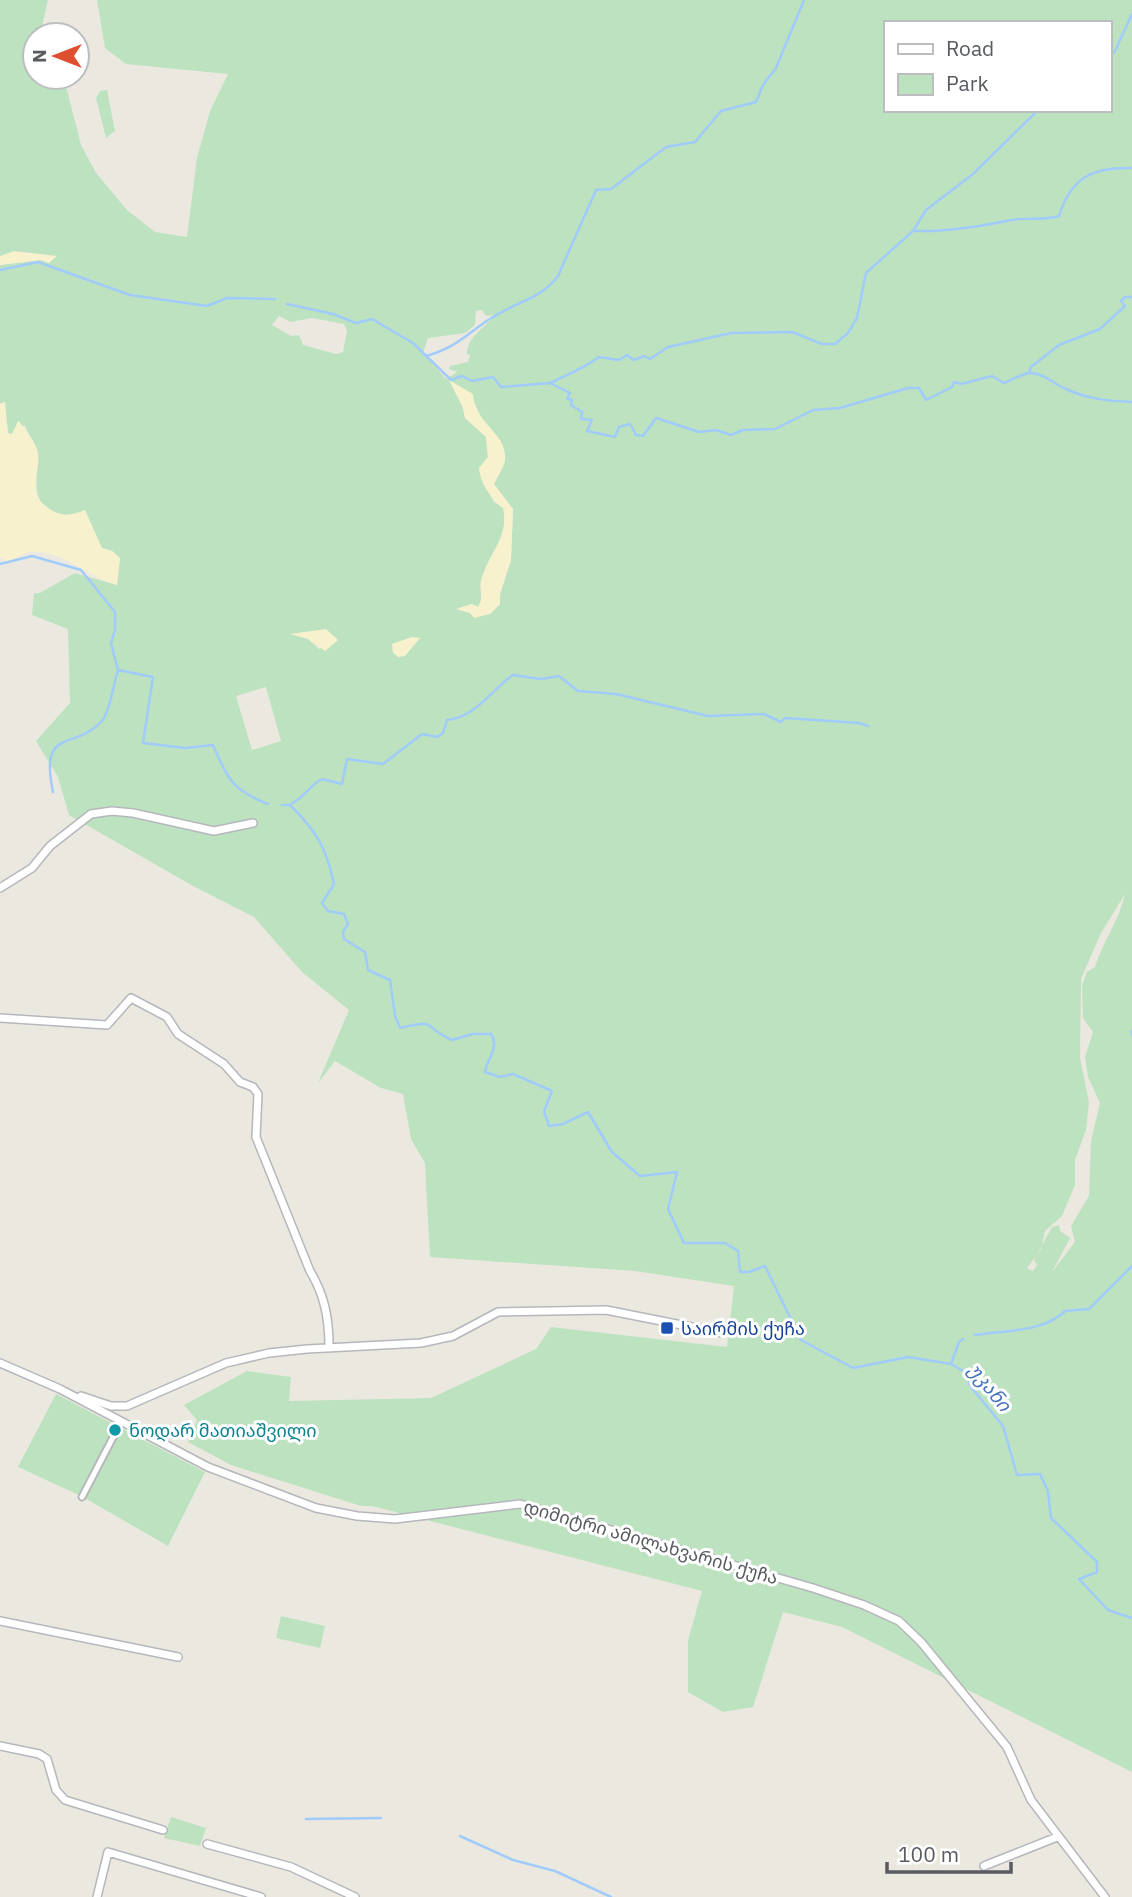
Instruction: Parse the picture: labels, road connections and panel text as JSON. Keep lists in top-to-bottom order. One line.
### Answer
{"streets":{"street":["დიმიტრი ამილახვარის ქუჩა"]},"water":["უკანი"],"places":{"transit":["საირმის ქუჩა"],"other":["ნოდარ მათიაშვილი"]},"legend":["Road","Park"],"scale_bar":"100 m","north":"left"}
